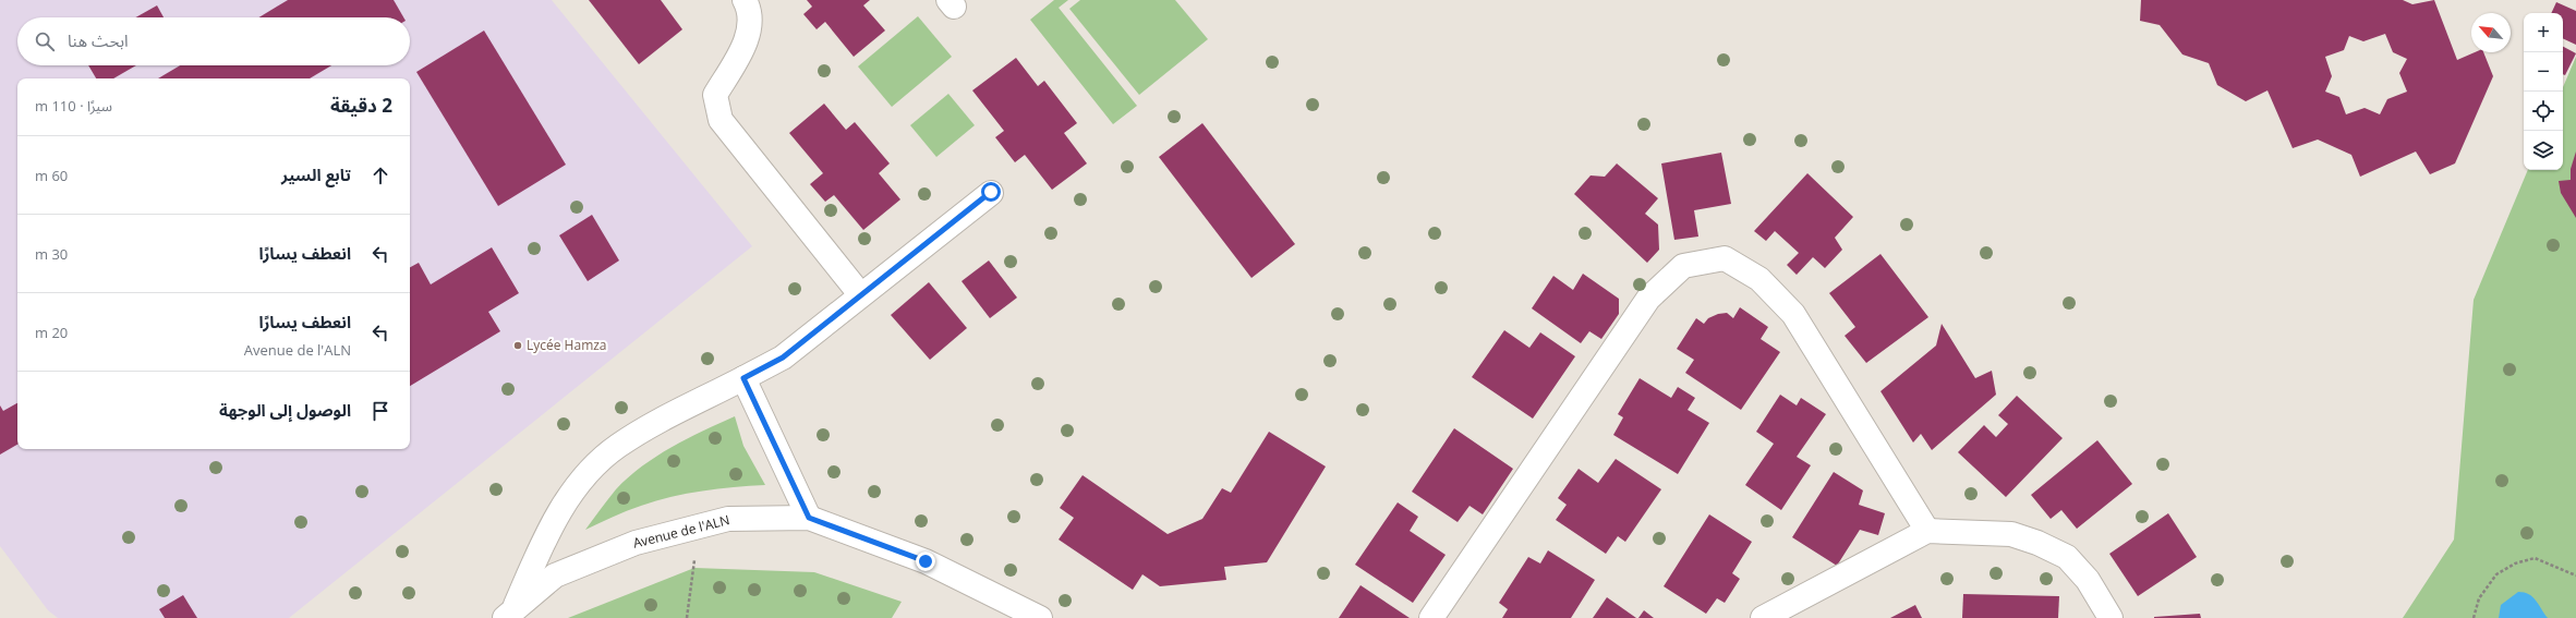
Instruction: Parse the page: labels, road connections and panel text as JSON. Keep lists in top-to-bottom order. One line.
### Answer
{"streets":{"street":["Avenue de l'ALN"]},"places":["Lycée Hamza"],"north":"top left","page":{"map_buttons":["+","−"],"search":"ابحث هنا","heading":["2 دقيقة","سيرًا · 110 m"],"list":[["تابع السير","60 m"],["انعطف يسارًا","30 m"],["انعطف يسارًا","Avenue de l'ALN","20 m"],"الوصول إلى الوجهة"]}}
